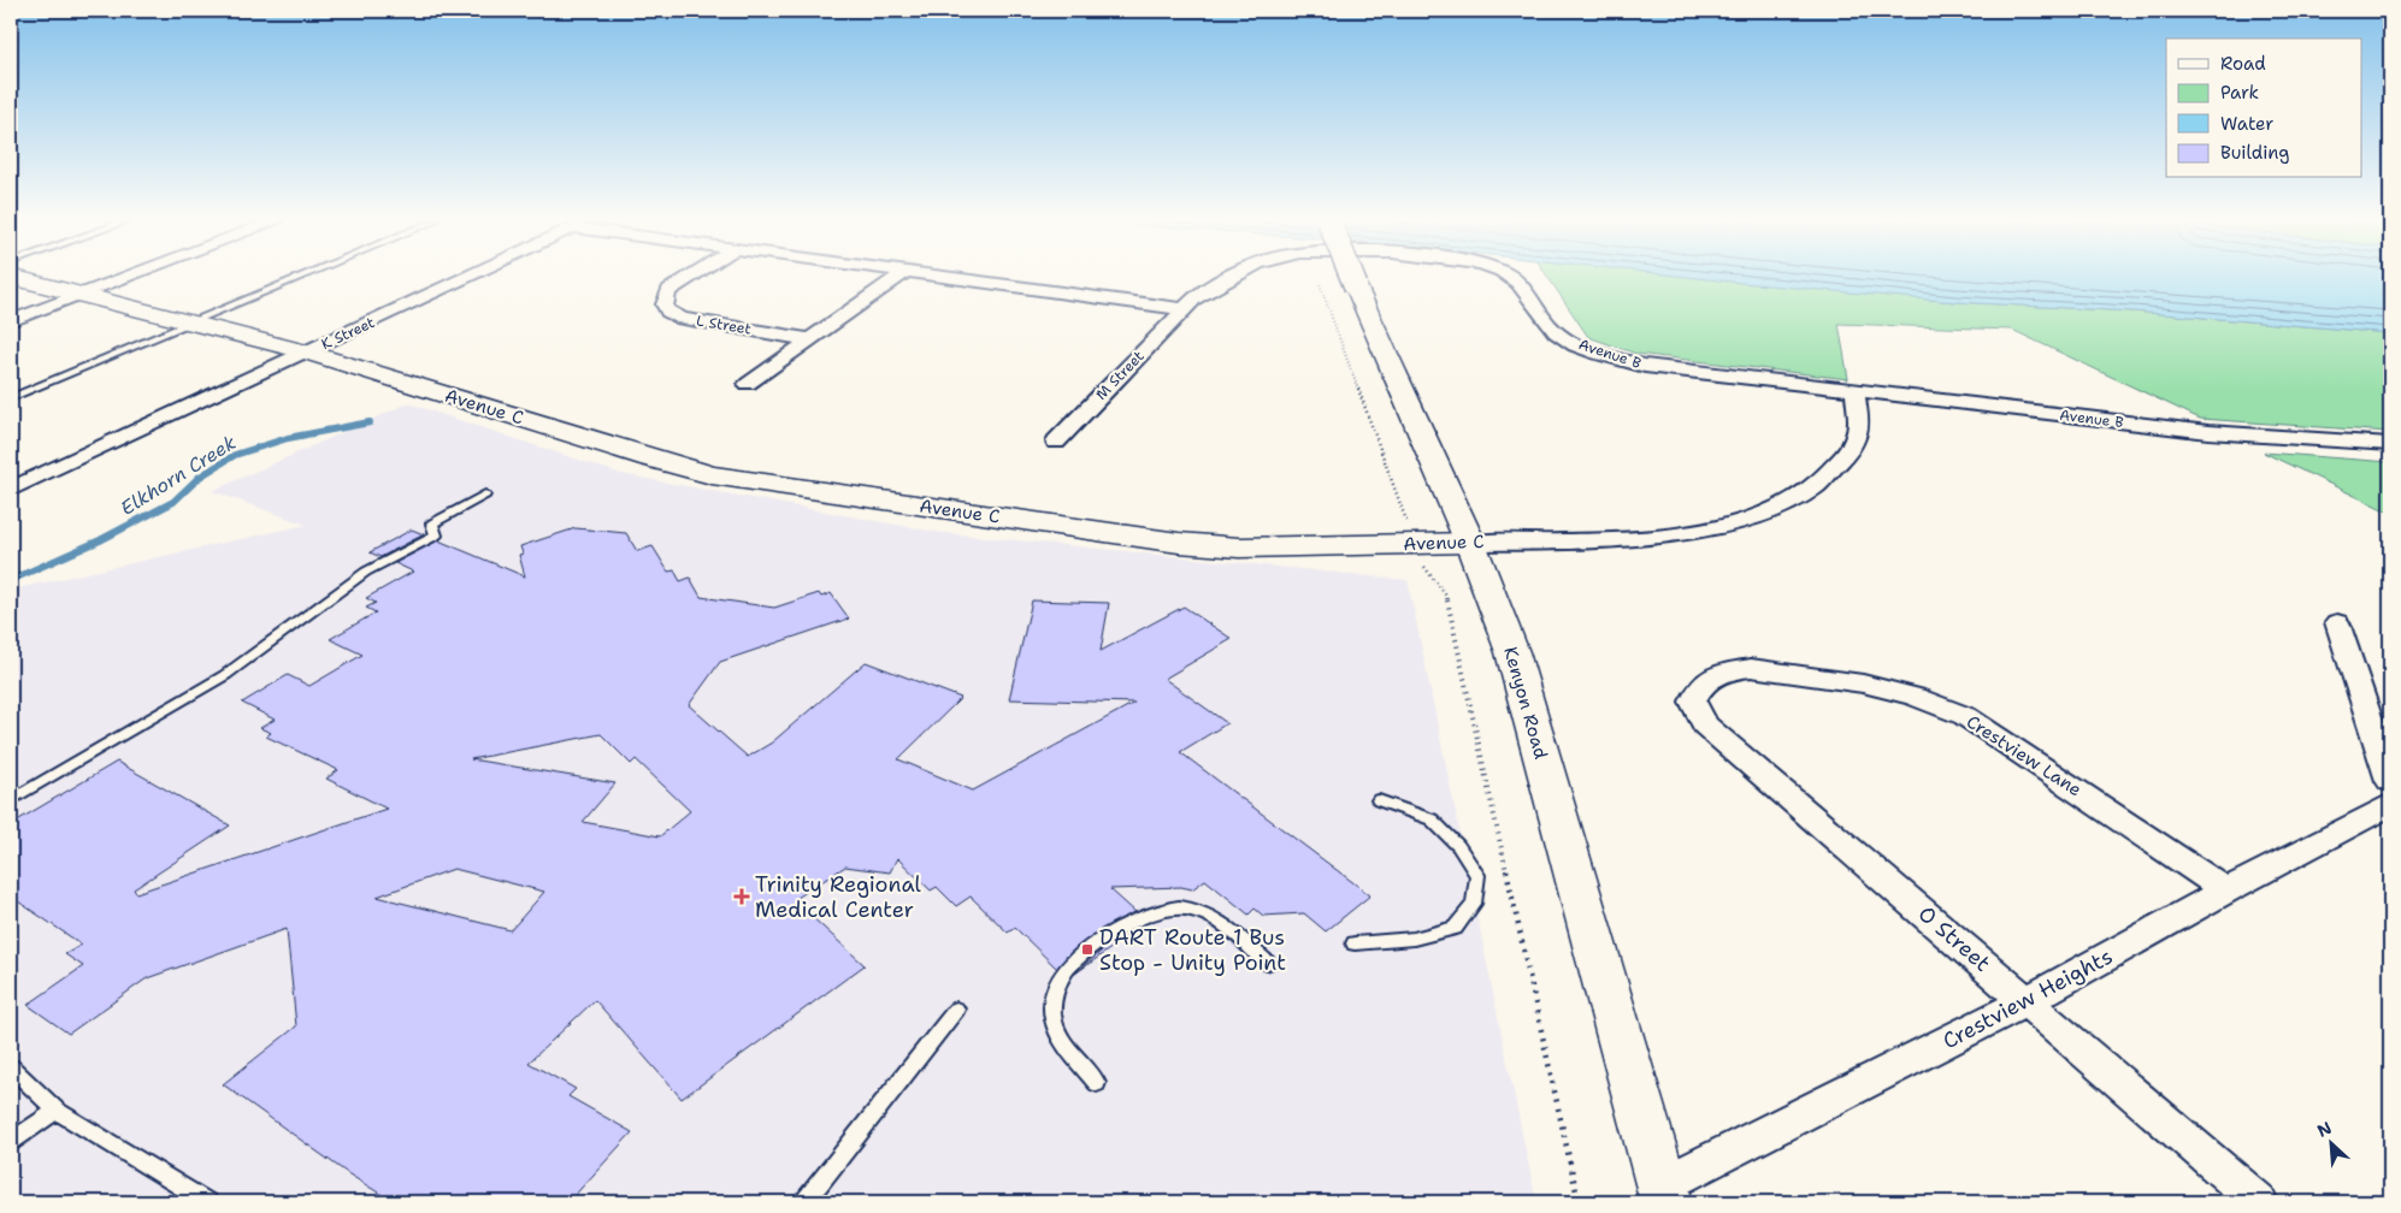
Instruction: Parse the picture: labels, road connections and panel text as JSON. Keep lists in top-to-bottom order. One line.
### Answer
{"streets":{"street":["L Street","K Street","Avenue B","M Street","Avenue C","Kenyon Road","Crestview Lane","O Street","Crestview Heights"]},"crossings":[["K Street","Avenue C"],["Avenue B","M Street"],["Avenue B","Avenue C"],["Avenue C","Kenyon Road"],["Kenyon Road","Crestview Heights"],["Crestview Lane","O Street"],["Crestview Lane","Crestview Heights"],["O Street","Crestview Heights"]],"water":["Elkhorn Creek"],"places":{"health":["Trinity Regional Medical Center"],"transit":["DART Route 1 Bus Stop - Unity Point"]},"legend":["Road","Park","Water","Building"],"north":"top left"}
